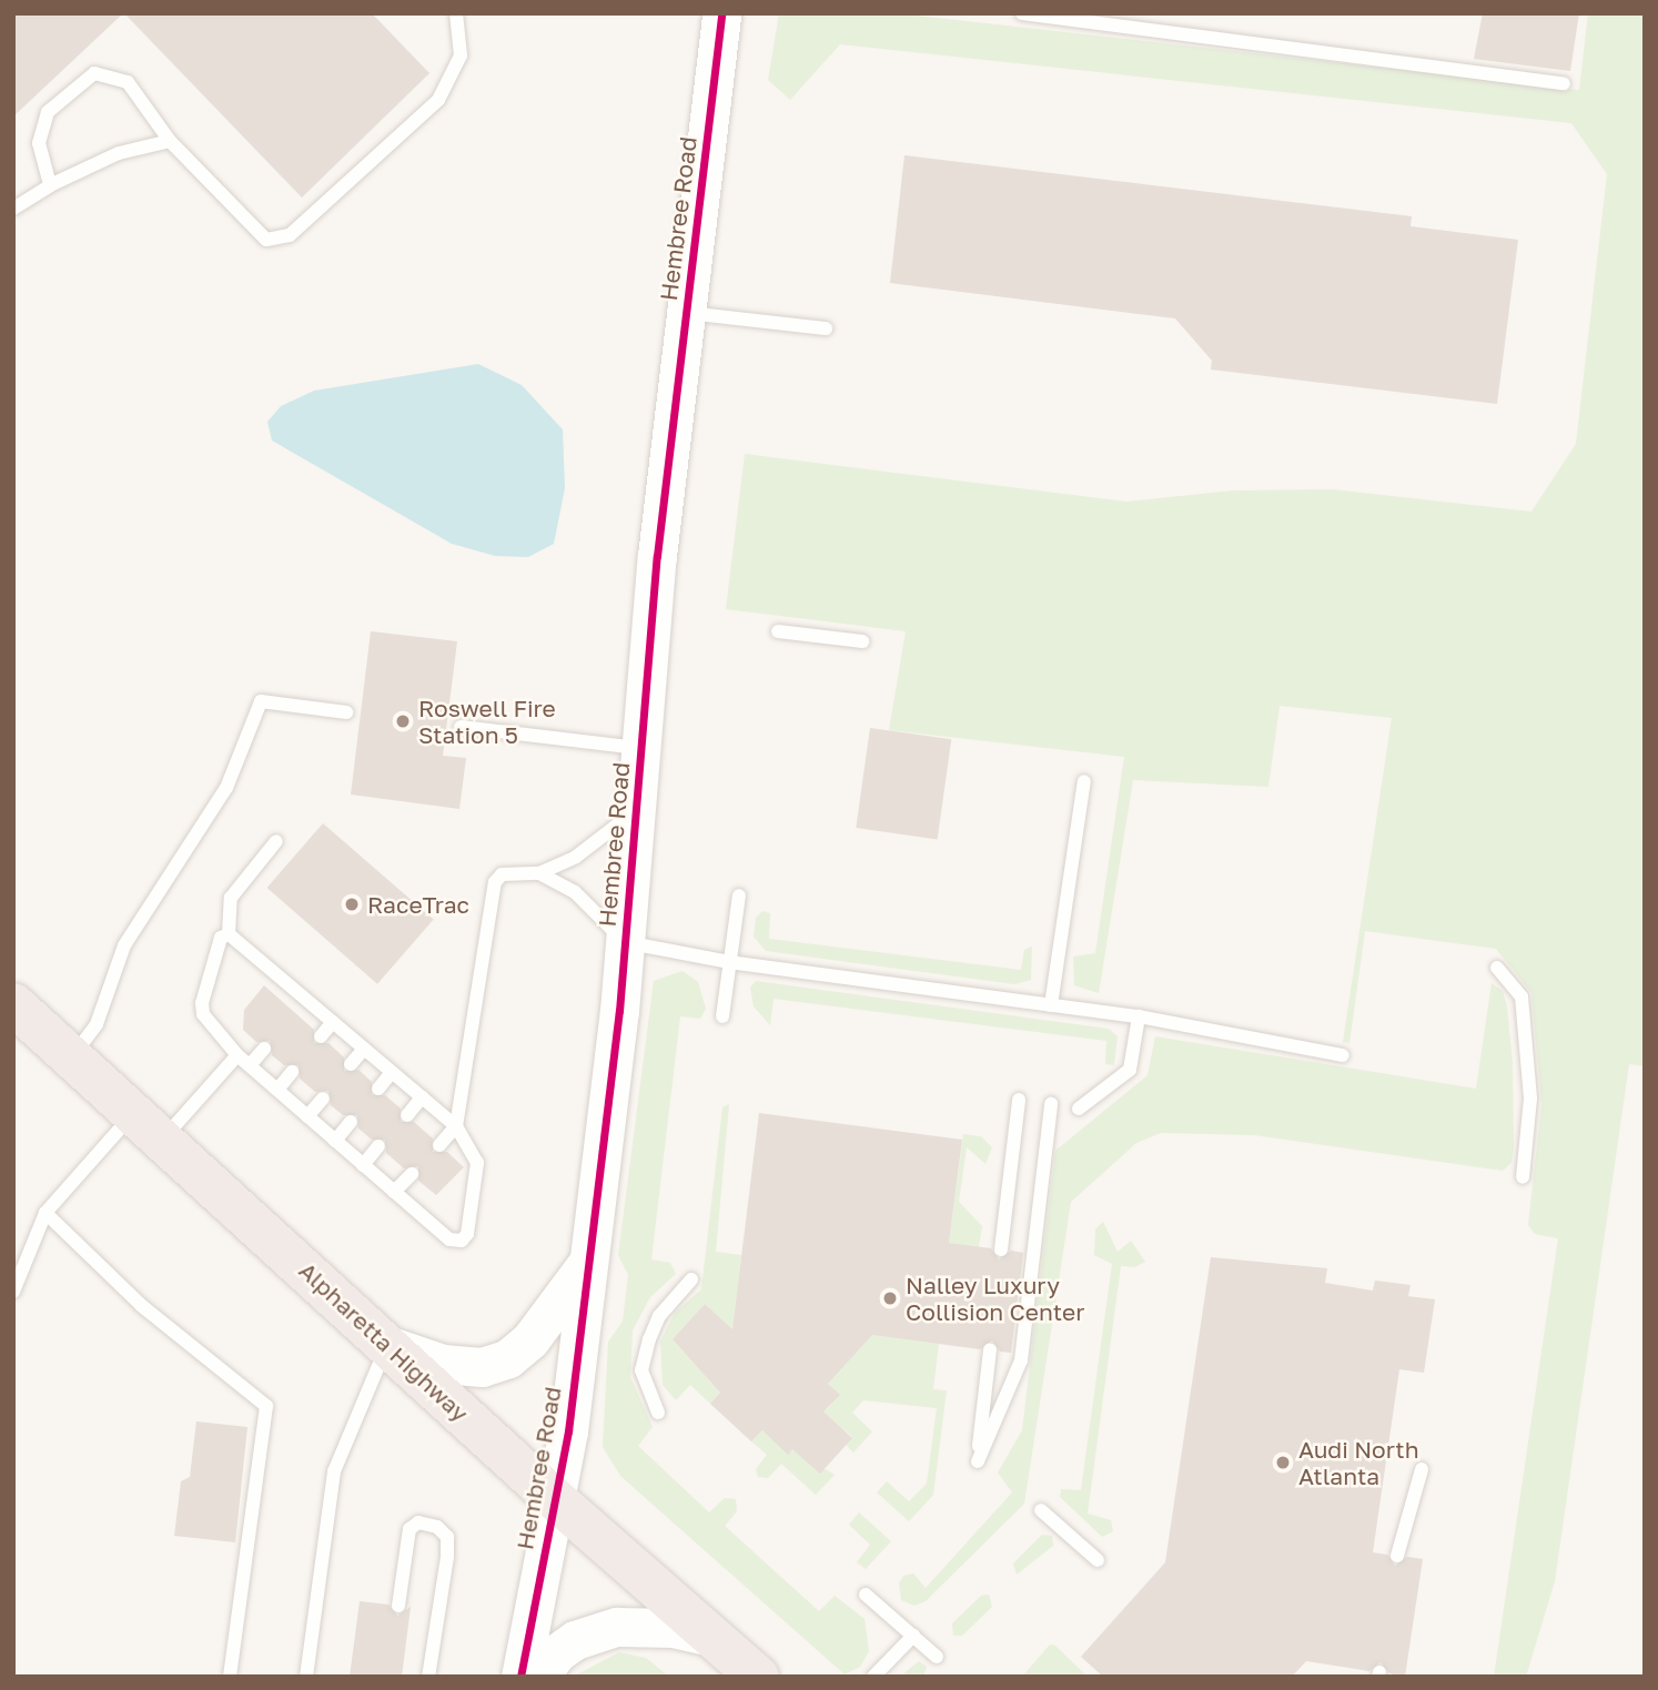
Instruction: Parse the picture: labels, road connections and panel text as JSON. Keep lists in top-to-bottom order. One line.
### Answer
{"streets":{"highway":["Alpharetta Highway"],"street":["Hembree Road"]},"crossings":[["Hembree Road","Alpharetta Highway"]],"places":["Roswell Fire Station 5","RaceTrac","Nalley Luxury Collision Center","Audi North Atlanta"]}
